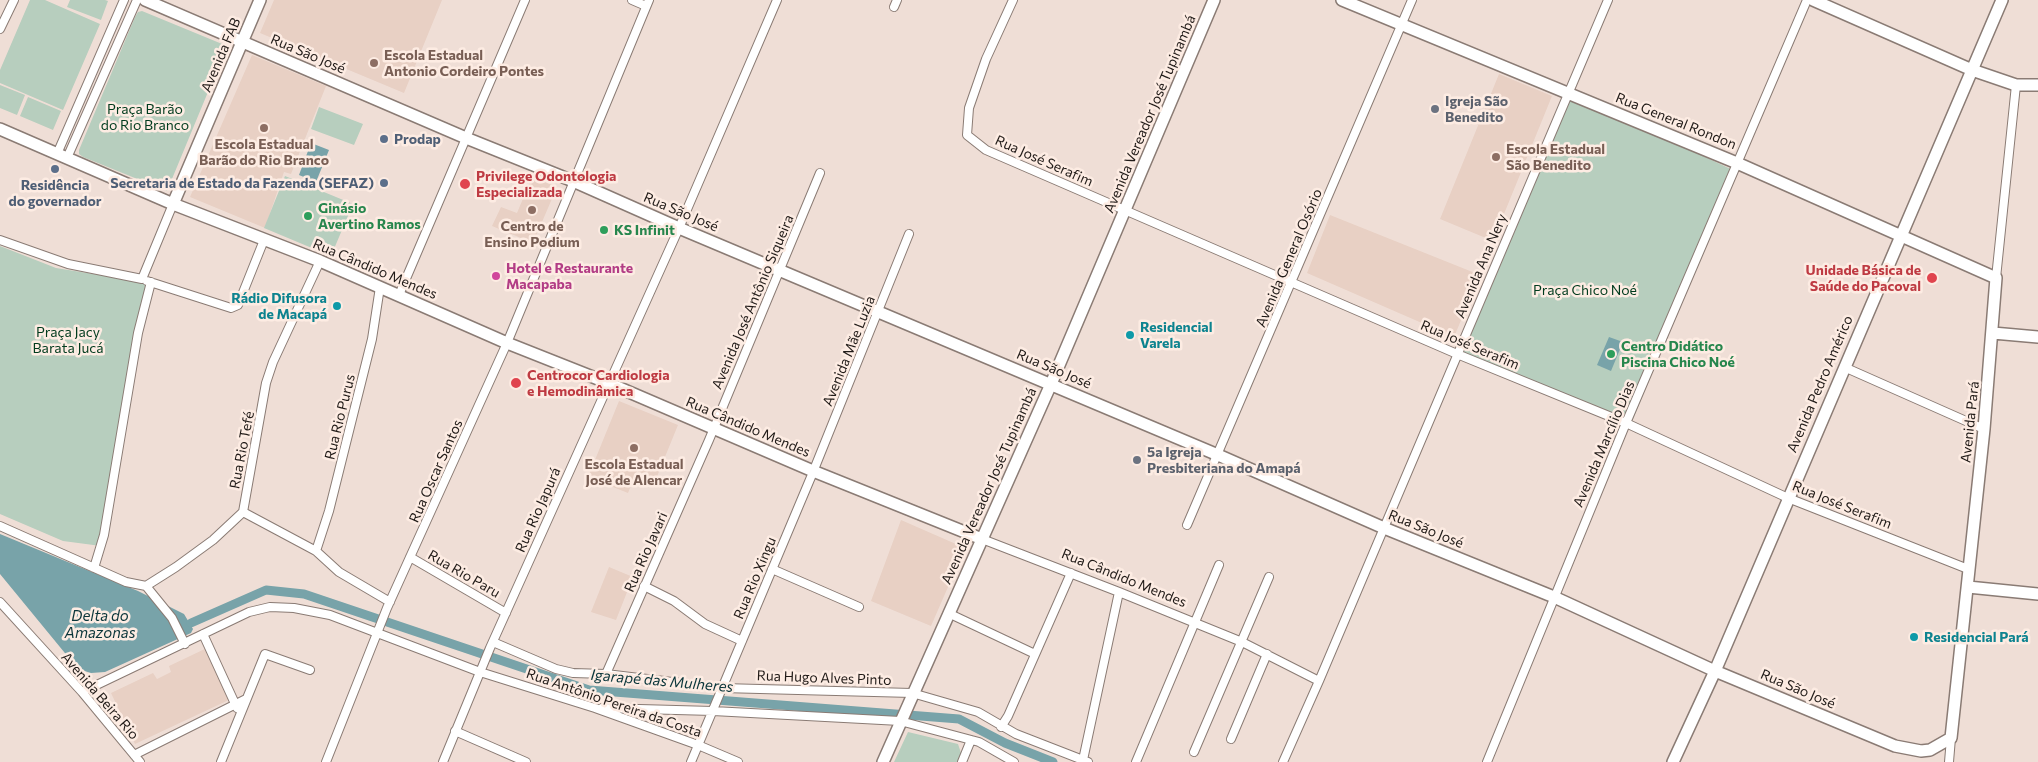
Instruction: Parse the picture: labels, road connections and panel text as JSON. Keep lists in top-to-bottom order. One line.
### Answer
{"streets":{"street":["Rua São José","Avenida FAB","Avenida Vereador José Tupinambá","Rua General Rondon","Rua José Serafim","Avenida General Osório","Avenida Ana Nery","Rua Cândido Mendes","Avenida José Antônio Siqueira","Avenida Mãe Luzia","Avenida Pedro Américo","Rua Rio Purus","Avenida Pará","Avenida Marcílio Dias","Rua Rio Tefé","Rua Oscar Santos","Rua Rio Japurá","Rua Rio Javari","Rua Rio Paru","Rua Rio Xingu","Rua Hugo Alves Pinto","Avenida Beira Rio","Rua Antônio Pereira da Costa"]},"crossings":[["Rua São José","Avenida FAB"],["Rua São José","Avenida Vereador José Tupinambá"],["Rua São José","Avenida General Osório"],["Rua São José","Avenida Ana Nery"],["Rua São José","Avenida José Antônio Siqueira"],["Rua São José","Avenida Mãe Luzia"],["Rua São José","Avenida Pedro Américo"],["Rua São José","Avenida Pará"],["Rua São José","Avenida Marcílio Dias"],["Rua São José","Rua Oscar Santos"],["Rua São José","Rua Rio Japurá"],["Avenida FAB","Rua Cândido Mendes"],["Avenida Vereador José Tupinambá","Rua José Serafim"],["Avenida Vereador José Tupinambá","Rua Cândido Mendes"],["Avenida Vereador José Tupinambá","Rua Hugo Alves Pinto"],["Rua General Rondon","Avenida General Osório"],["Rua General Rondon","Avenida Ana Nery"],["Rua General Rondon","Avenida Pedro Américo"],["Rua General Rondon","Avenida Pará"],["Rua General Rondon","Avenida Marcílio Dias"],["Rua José Serafim","Avenida General Osório"],["Rua José Serafim","Avenida Ana Nery"],["Rua José Serafim","Avenida Pedro Américo"],["Rua José Serafim","Avenida Pará"],["Rua José Serafim","Avenida Marcílio Dias"],["Avenida Ana Nery","Rua Cândido Mendes"],["Rua Cândido Mendes","Avenida José Antônio Siqueira"],["Rua Cândido Mendes","Avenida Mãe Luzia"],["Rua Cândido Mendes","Rua Rio Purus"],["Rua Cândido Mendes","Rua Rio Tefé"],["Rua Cândido Mendes","Rua Oscar Santos"],["Rua Cândido Mendes","Rua Rio Japurá"],["Rua Cândido Mendes","Rua Rio Xingu"],["Avenida José Antônio Siqueira","Rua Rio Javari"],["Avenida Mãe Luzia","Rua Rio Xingu"],["Rua Oscar Santos","Rua Rio Paru"],["Rua Oscar Santos","Rua Antônio Pereira da Costa"],["Rua Rio Japurá","Rua Rio Paru"],["Rua Rio Japurá","Rua Hugo Alves Pinto"],["Rua Rio Japurá","Rua Antônio Pereira da Costa"],["Rua Rio Javari","Rua Hugo Alves Pinto"],["Rua Rio Xingu","Rua Hugo Alves Pinto"],["Avenida Beira Rio","Rua Antônio Pereira da Costa"]],"water":["Delta do Amazonas","Igarapé das Mulheres"],"parks":["Praça Barão do Rio Branco","Praça Chico Noé","Praça Jacy Barata Jucá"],"places":["Escola Estadual Antonio Cordeiro Pontes","Igreja São Benedito","Escola Estadual Barão do Rio Branco","Prodap","Escola Estadual São Benedito","Residência do governador","Secretaria de Estado da Fazenda (SEFAZ)","Privilege Odontologia Especializada","Centro de Ensino Podium","Ginásio Avertino Ramos","KS Infinit","Hotel e Restaurante Macapaba","Unidade Básica de Saúde do Pacoval","Rádio Difusora de Macapá","Residencial Varela","Centro Didático Piscina Chico Noé","Centrocor Cardiologia e Hemodinâmica","Escola Estadual José de Alencar","5a Igreja Presbiteriana do Amapá","Residencial Pará"]}
